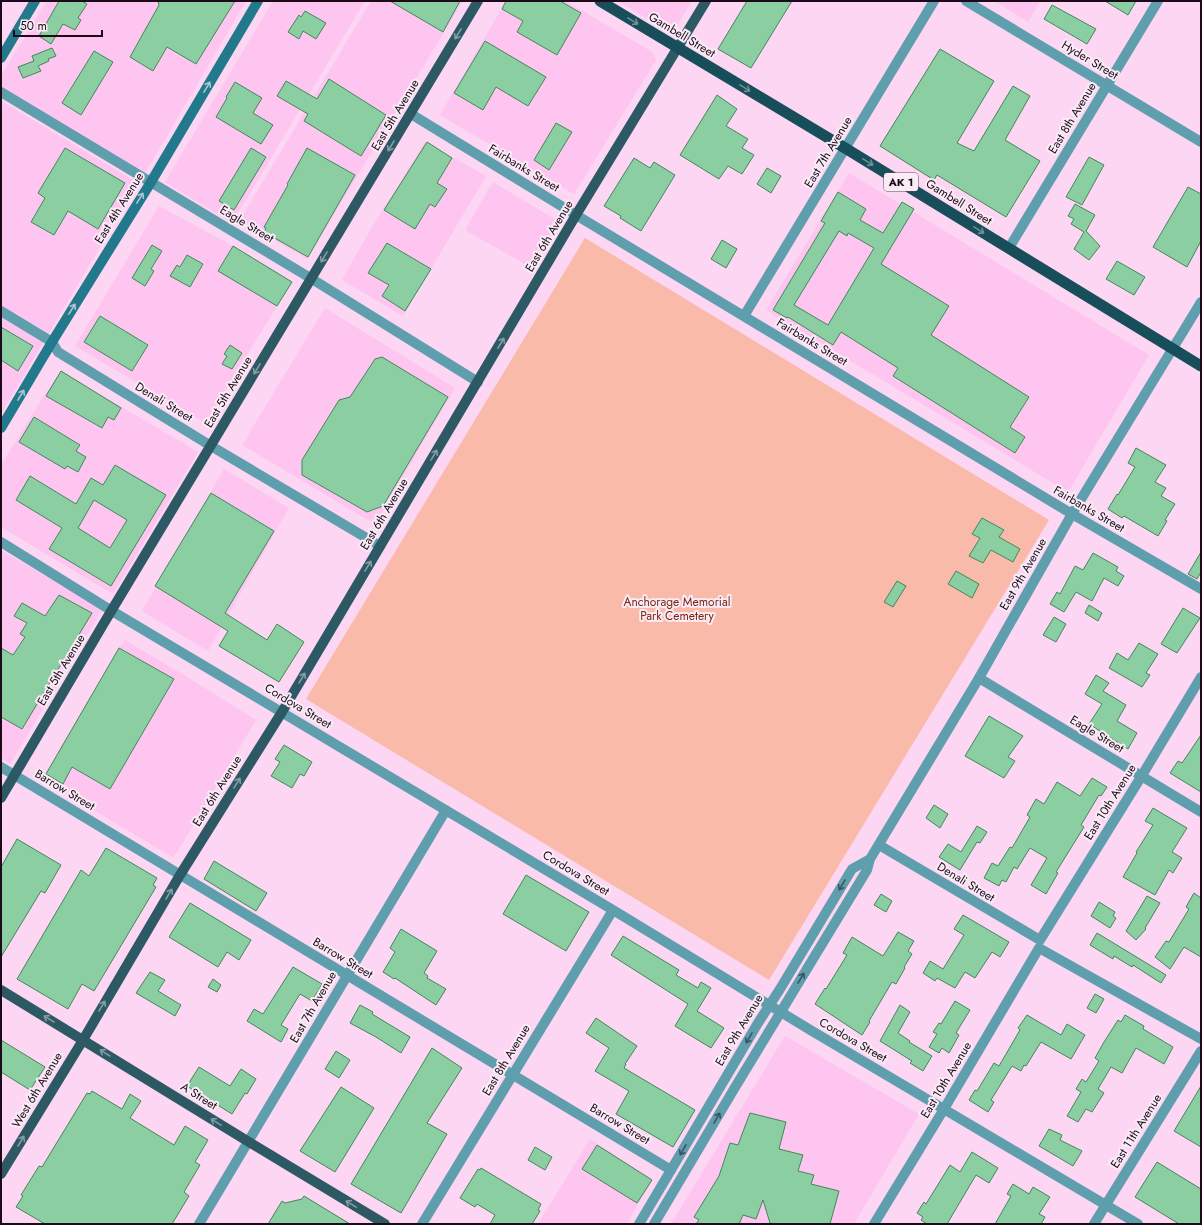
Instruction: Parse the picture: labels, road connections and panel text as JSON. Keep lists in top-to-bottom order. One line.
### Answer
{"streets":{"highway":["Gambell Street","AK 1"],"main road":["East 5th Avenue","East 4th Avenue","East 6th Avenue","West 6th Avenue","A Street"],"street":["Hyder Street","East 8th Avenue","East 7th Avenue","Fairbanks Street","Eagle Street","Denali Street","East 9th Avenue","Cordova Street","Barrow Street","East 10th Avenue","East 11th Avenue"]},"crossings":[["Gambell Street","East 8th Avenue"],["Gambell Street","East 7th Avenue"],["Gambell Street","East 6th Avenue"],["Gambell Street","East 9th Avenue"],["Hyder Street","East 8th Avenue"],["East 5th Avenue","Fairbanks Street"],["East 5th Avenue","Eagle Street"],["East 5th Avenue","Denali Street"],["East 5th Avenue","Cordova Street"],["East 5th Avenue","Barrow Street"],["East 8th Avenue","Cordova Street"],["East 8th Avenue","Barrow Street"],["East 7th Avenue","Fairbanks Street"],["East 7th Avenue","Cordova Street"],["East 7th Avenue","Barrow Street"],["East 7th Avenue","A Street"],["Fairbanks Street","East 6th Avenue"],["Fairbanks Street","East 9th Avenue"],["East 4th Avenue","Eagle Street"],["East 4th Avenue","Denali Street"],["Eagle Street","East 6th Avenue"],["Eagle Street","East 9th Avenue"],["Eagle Street","East 10th Avenue"],["East 6th Avenue","Denali Street"],["East 6th Avenue","Cordova Street"],["East 6th Avenue","Barrow Street"],["East 6th Avenue","West 6th Avenue"],["East 6th Avenue","A Street"],["Denali Street","East 9th Avenue"],["Denali Street","East 10th Avenue"],["East 9th Avenue","Cordova Street"],["East 9th Avenue","Barrow Street"],["Cordova Street","East 10th Avenue"],["Cordova Street","East 11th Avenue"],["West 6th Avenue","A Street"]],"one_way":["Gambell Street","East 5th Avenue","East 4th Avenue","East 6th Avenue","West 6th Avenue","A Street"],"parks":["Anchorage Memorial Park Cemetery"],"scale_bar":"50 m"}
